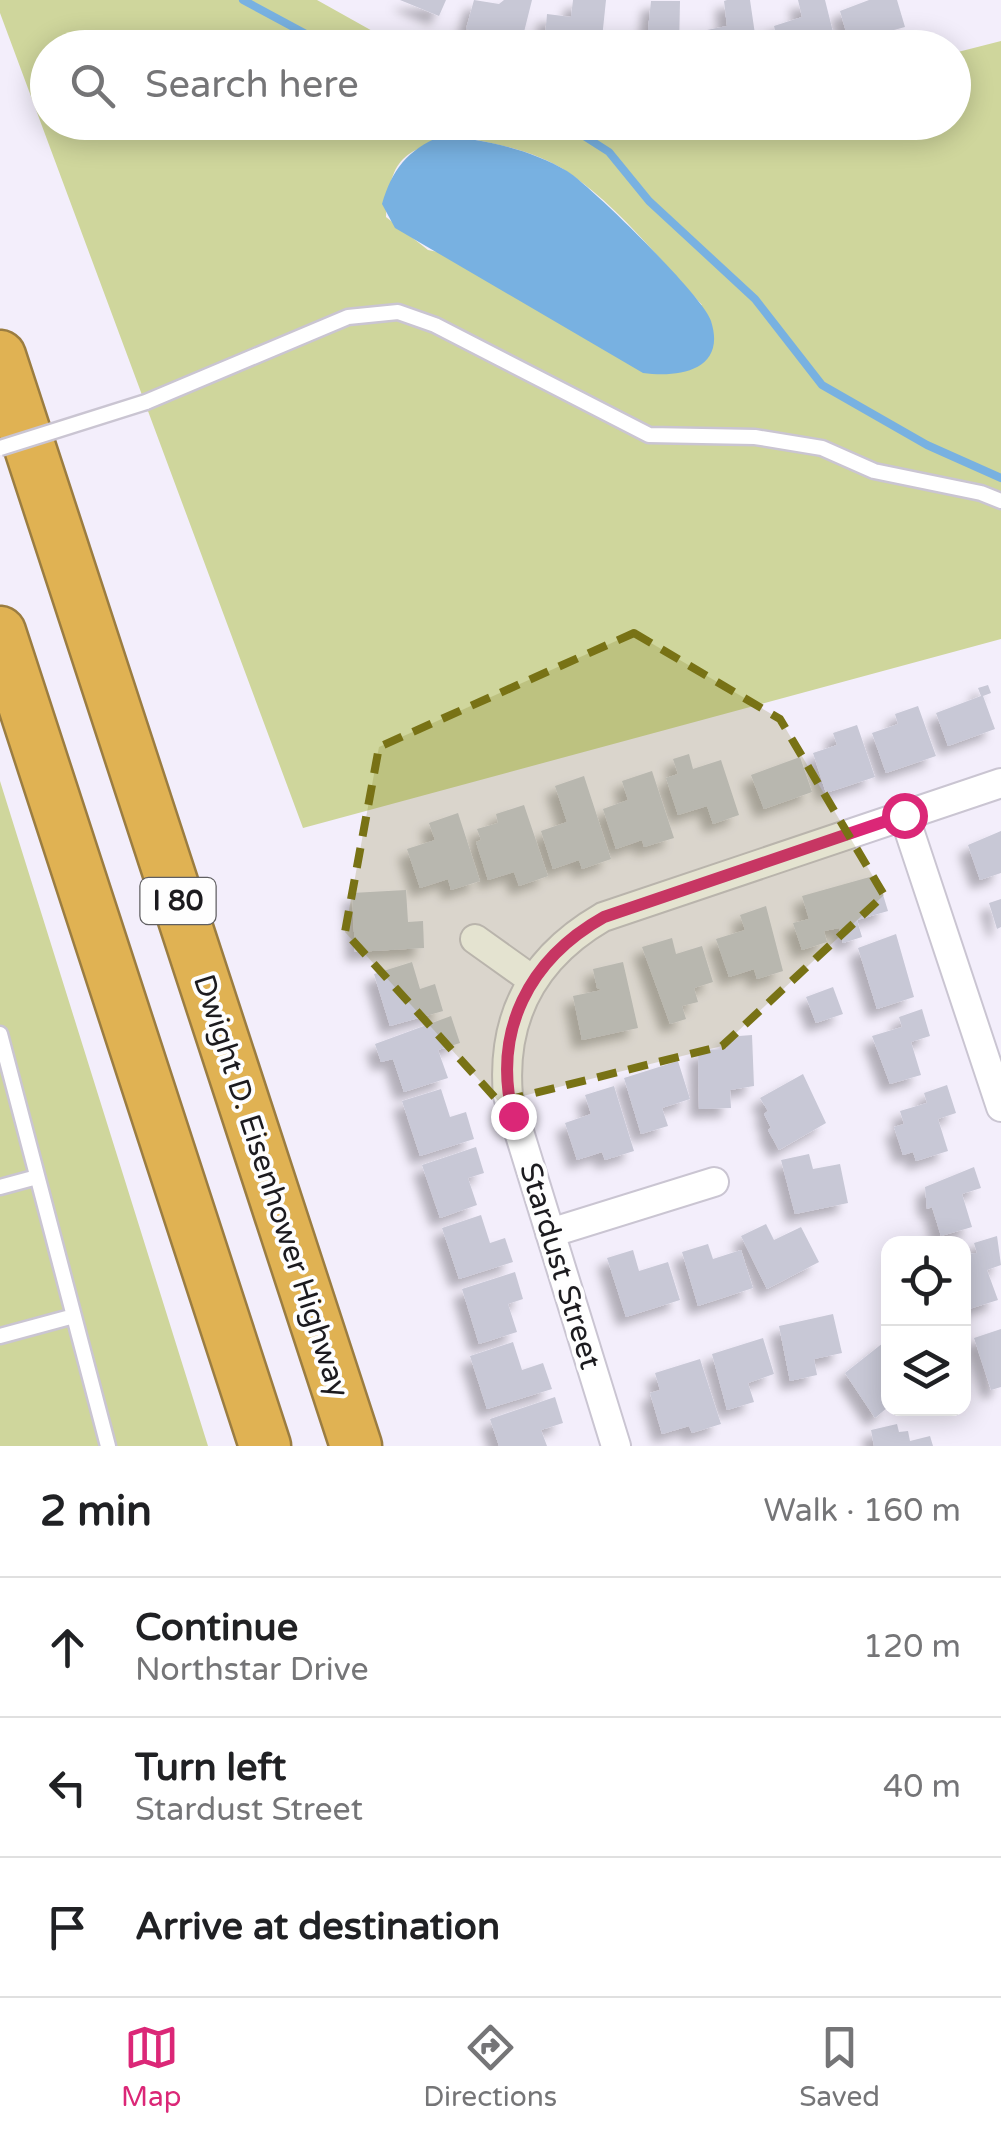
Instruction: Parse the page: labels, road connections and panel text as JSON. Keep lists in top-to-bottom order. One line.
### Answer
{"streets":{"highway":["I 80","Dwight D. Eisenhower Highway"],"street":["Stardust Street"]},"page":{"search":"Search here","heading":["2 min","Walk · 160 m"],"list":[["Continue","Northstar Drive","120 m"],["Turn left","Stardust Street","40 m"],"Arrive at destination"],"nav":["Map","Directions","Saved"]}}
